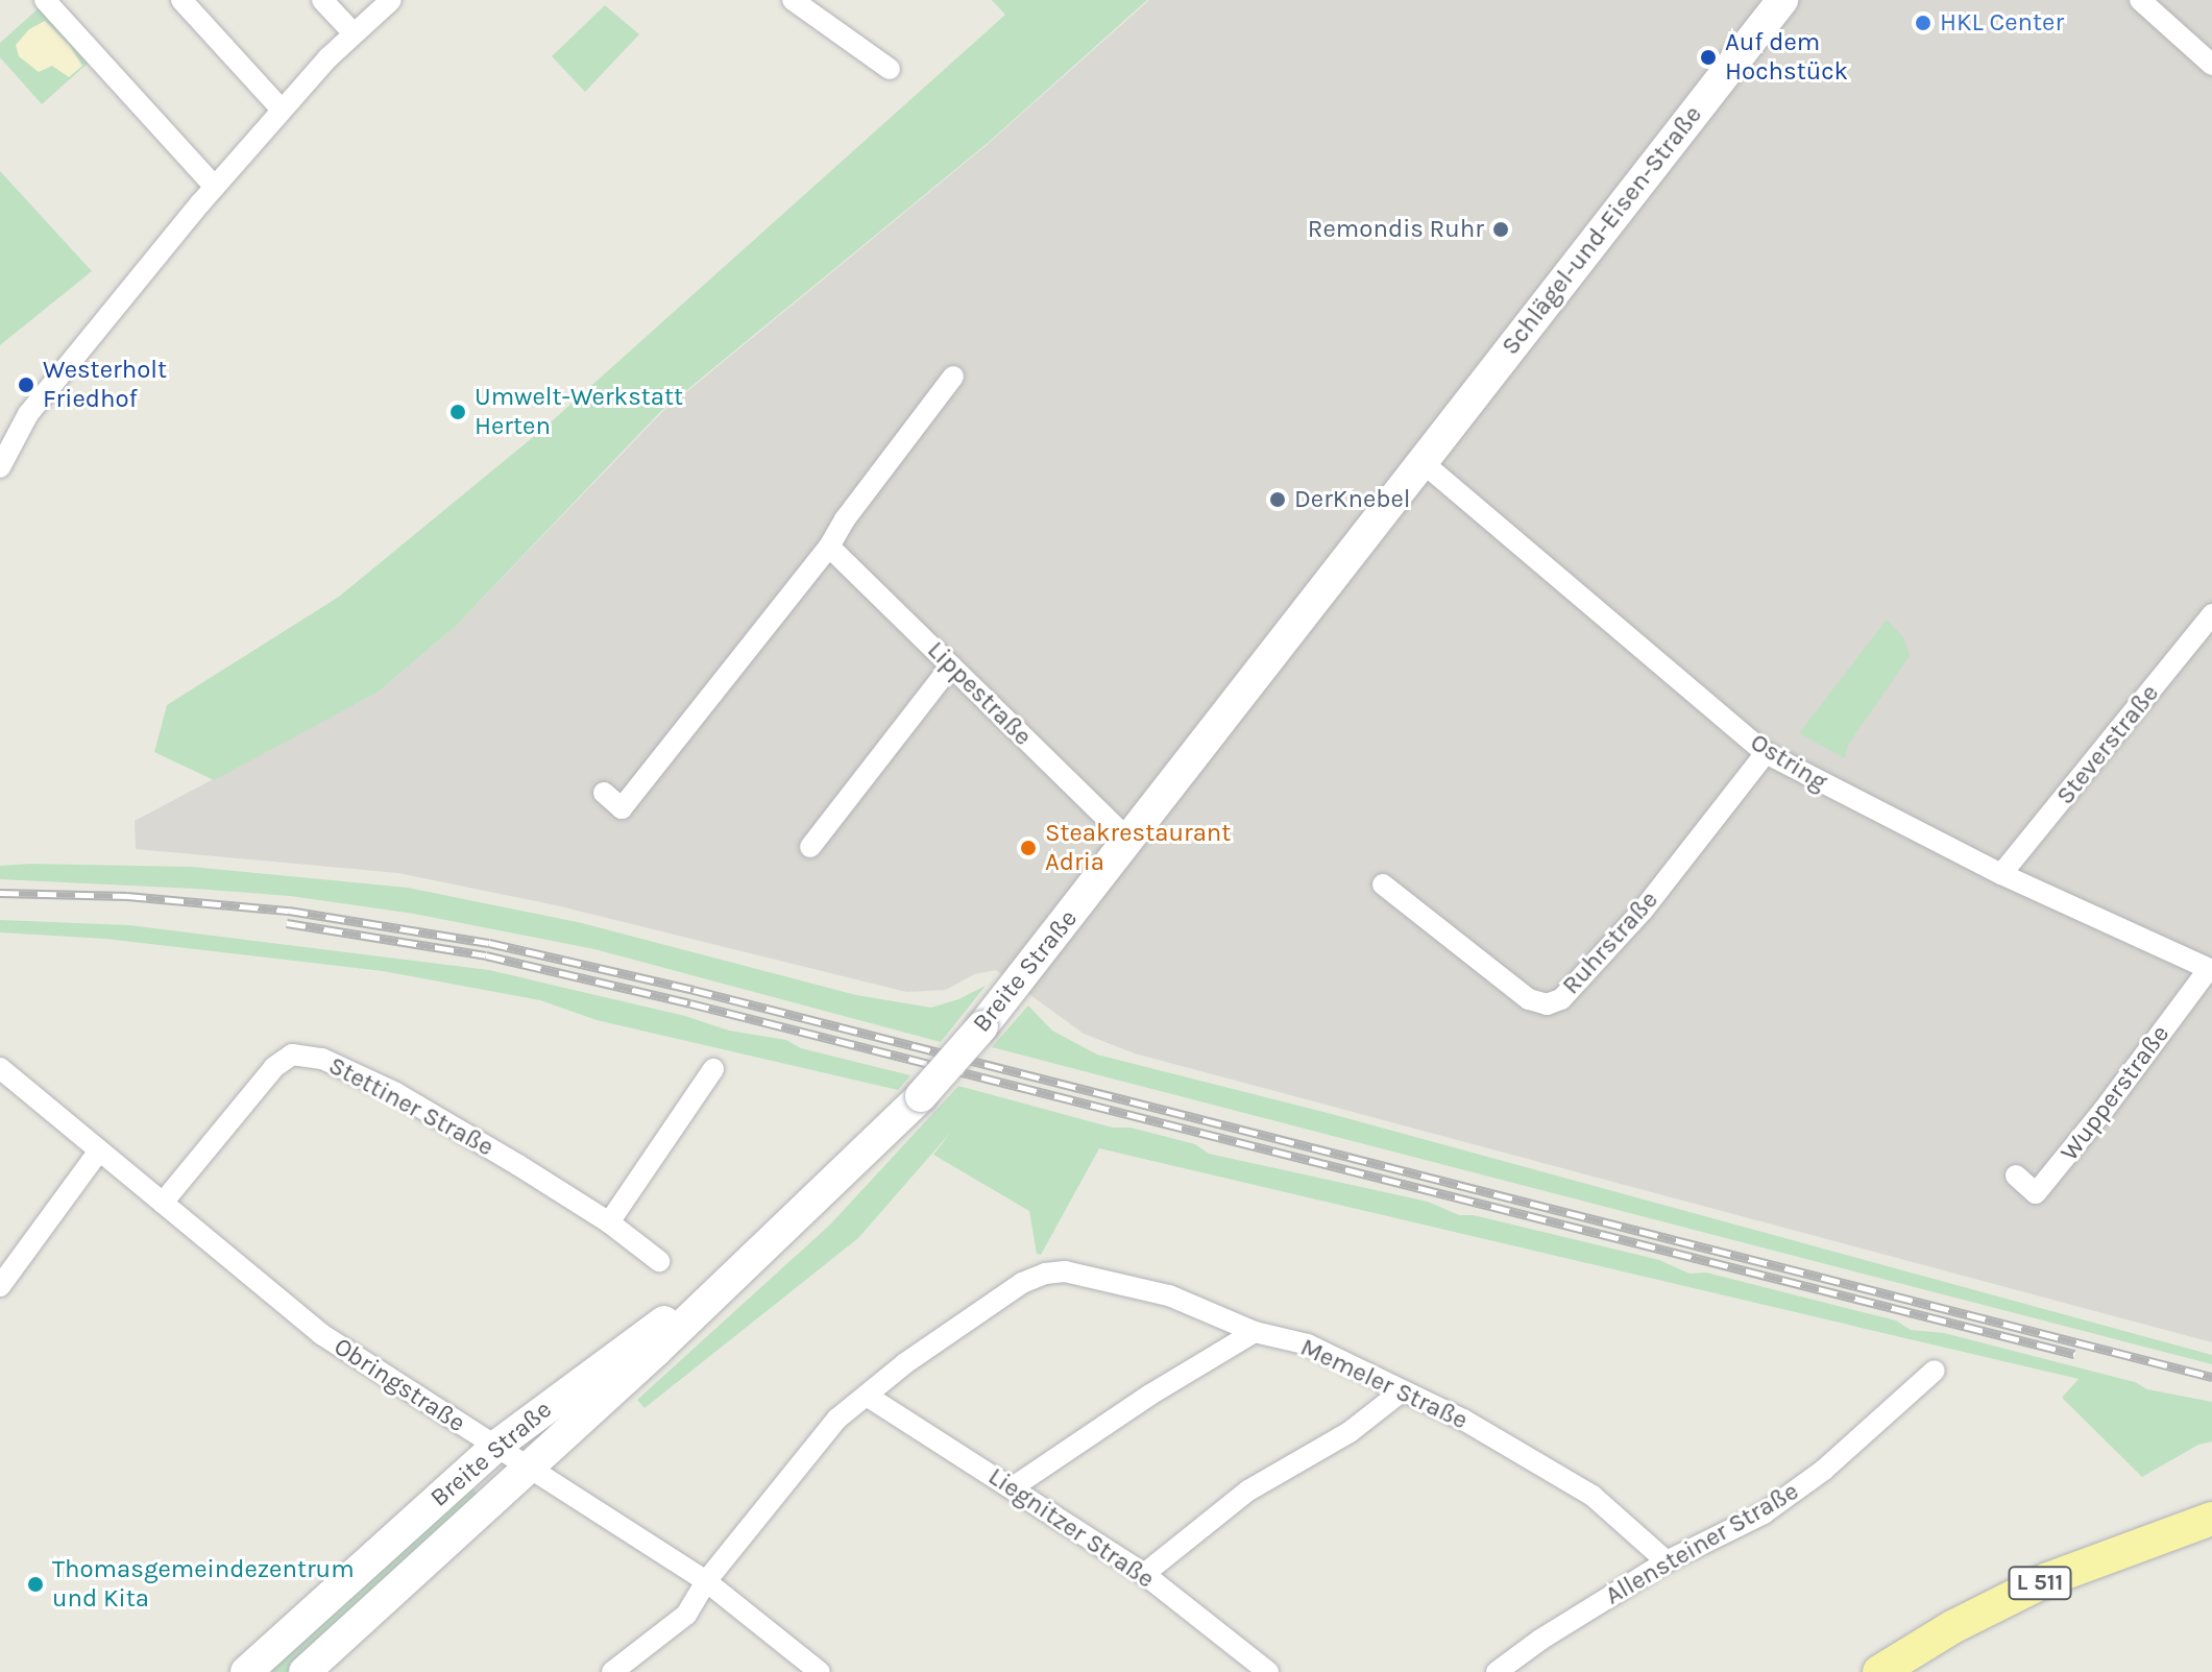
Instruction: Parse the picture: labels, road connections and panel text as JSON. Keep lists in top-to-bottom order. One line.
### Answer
{"streets":{"main road":["L 511"],"street":["Schlägel-und-Eisen-Straße","Lippestraße","Steverstraße","Ostring","Ruhrstraße","Breite Straße","Wupperstraße","Stettiner Straße","Memeler Straße","Obringstraße","Liegnitzer Straße","Allensteiner Straße"]},"crossings":[["Schlägel-und-Eisen-Straße","Ostring"],["Schlägel-und-Eisen-Straße","Breite Straße"],["Lippestraße","Breite Straße"],["Steverstraße","Ostring"],["Ostring","Ruhrstraße"],["Ostring","Breite Straße"],["Ostring","Wupperstraße"],["Breite Straße","Obringstraße"],["Stettiner Straße","Obringstraße"],["Memeler Straße","Obringstraße"],["Memeler Straße","Liegnitzer Straße"],["Memeler Straße","Allensteiner Straße"]],"places":["HKL Center","Auf dem Hochstück","Remondis Ruhr","Westerholt Friedhof","Umwelt-Werkstatt Herten","DerKnebel","Steakrestaurant Adria","Thomasgemeindezentrum und Kita"]}
